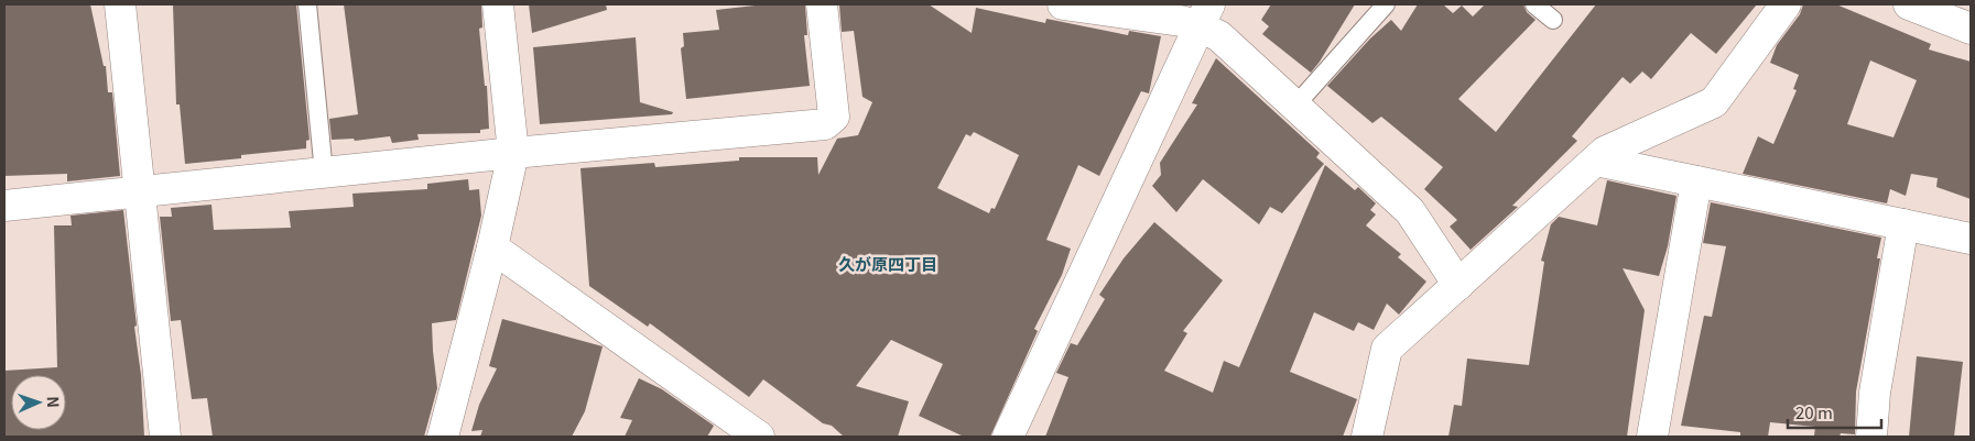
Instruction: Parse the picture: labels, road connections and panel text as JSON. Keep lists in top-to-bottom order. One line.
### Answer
{"districts":["久が原四丁目"],"scale_bar":"20 m","north":"right"}
